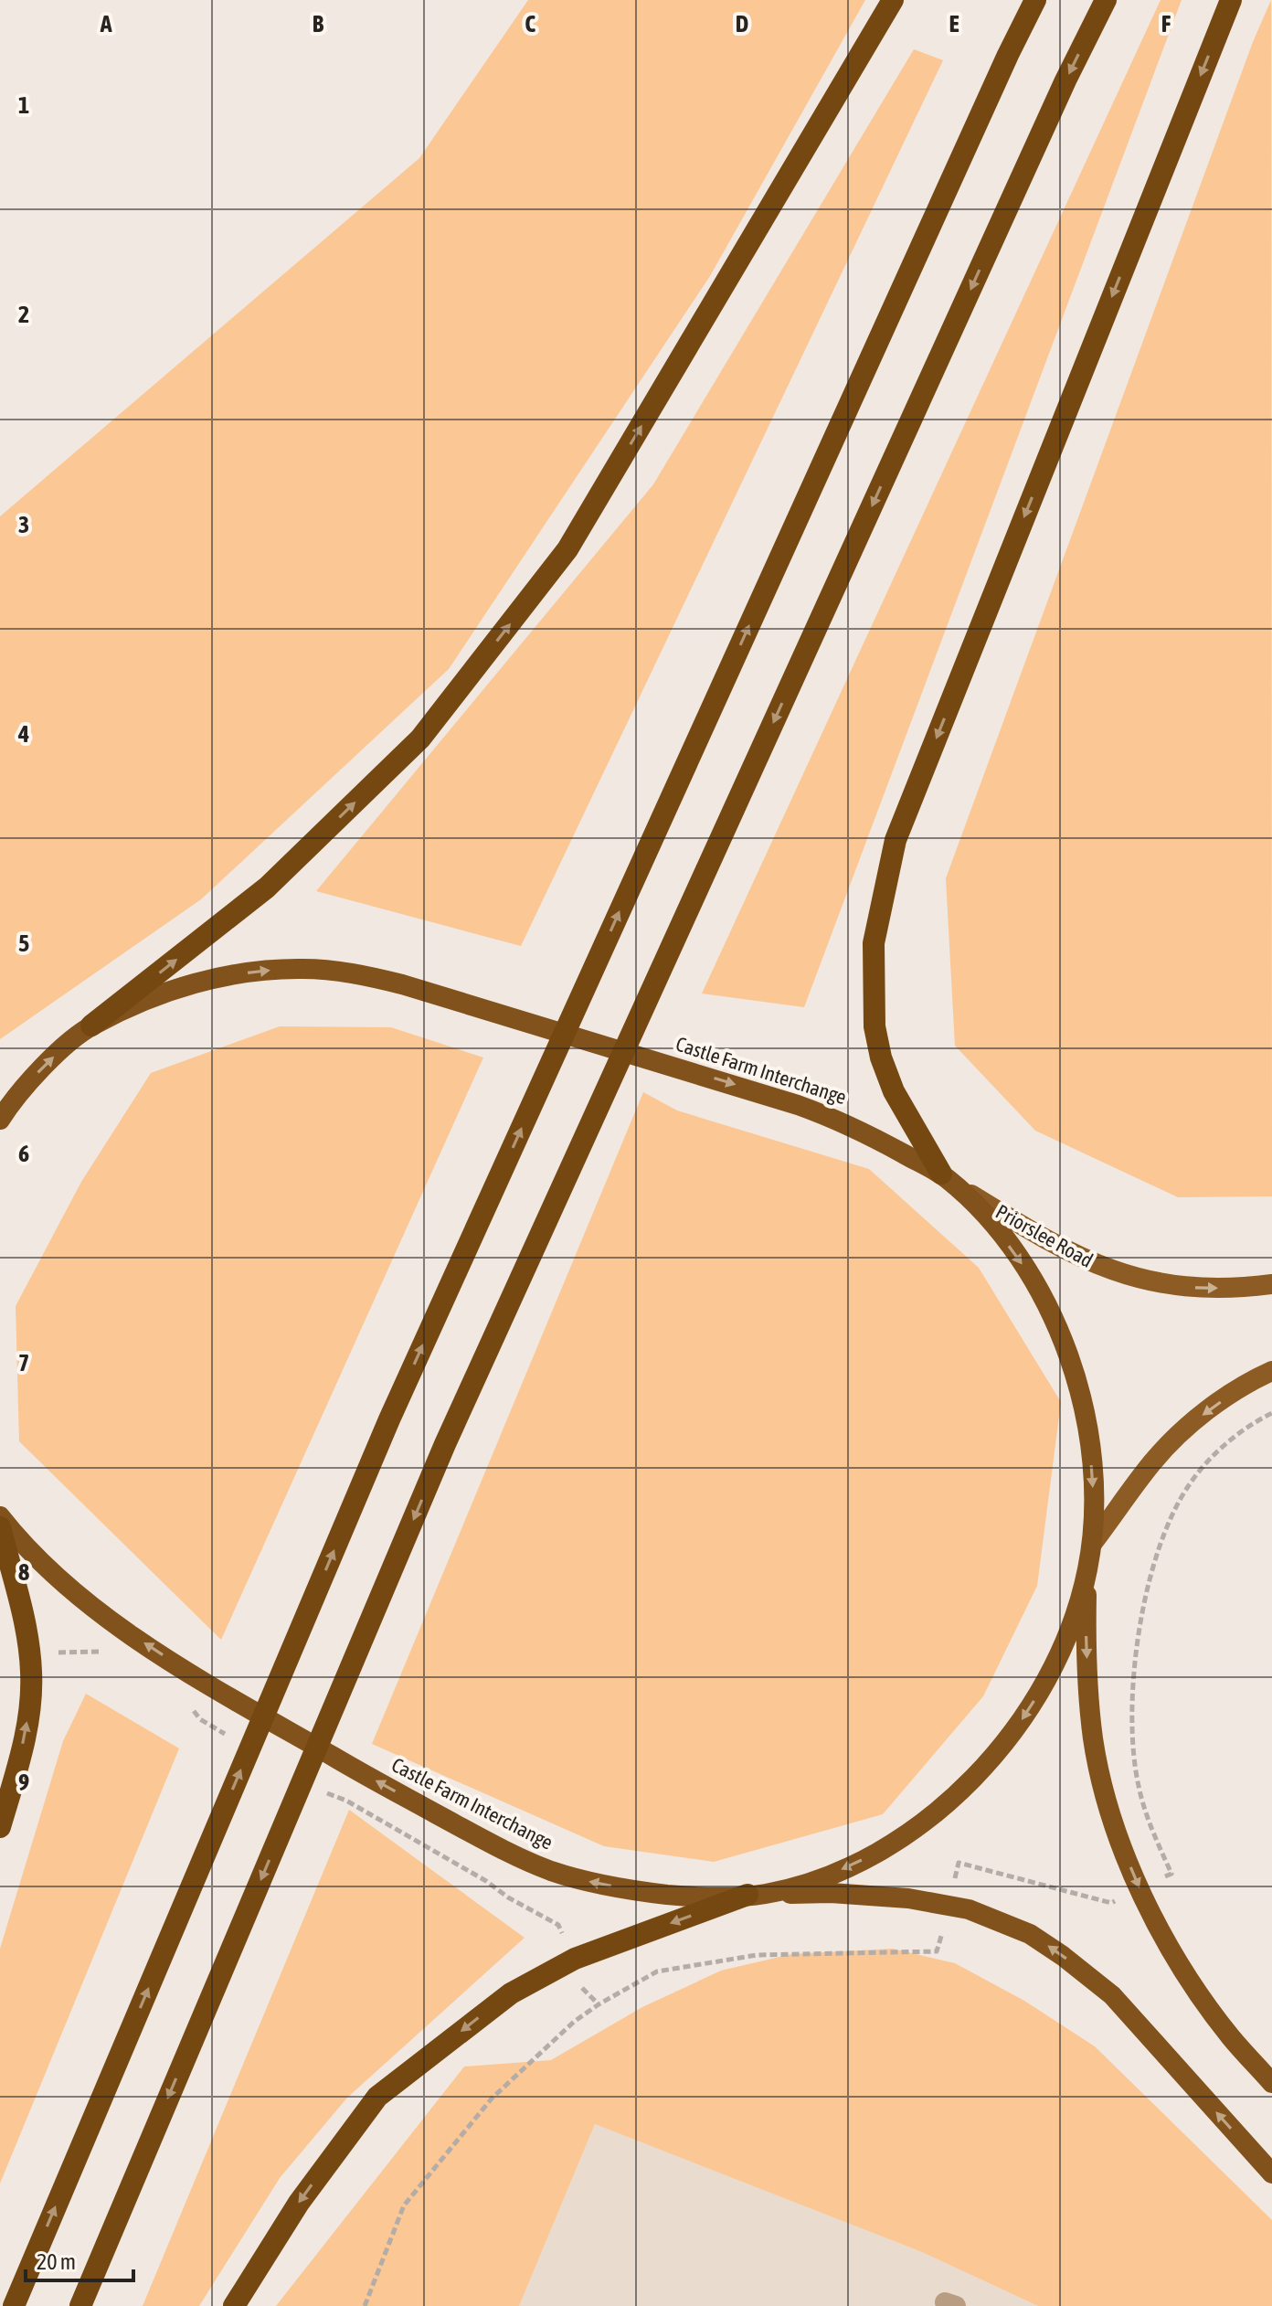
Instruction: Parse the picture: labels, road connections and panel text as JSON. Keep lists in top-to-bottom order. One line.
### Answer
{"streets":{"highway":["Castle Farm Interchange"],"main road":["Priorslee Road"]},"crossings":[["Castle Farm Interchange","Priorslee Road"]],"one_way":["Priorslee Road"],"scale_bar":"20 m","grid":{"columns":["A","B","C","D","E","F"],"rows":["1","2","3","4","5","6","7","8","9"]}}
